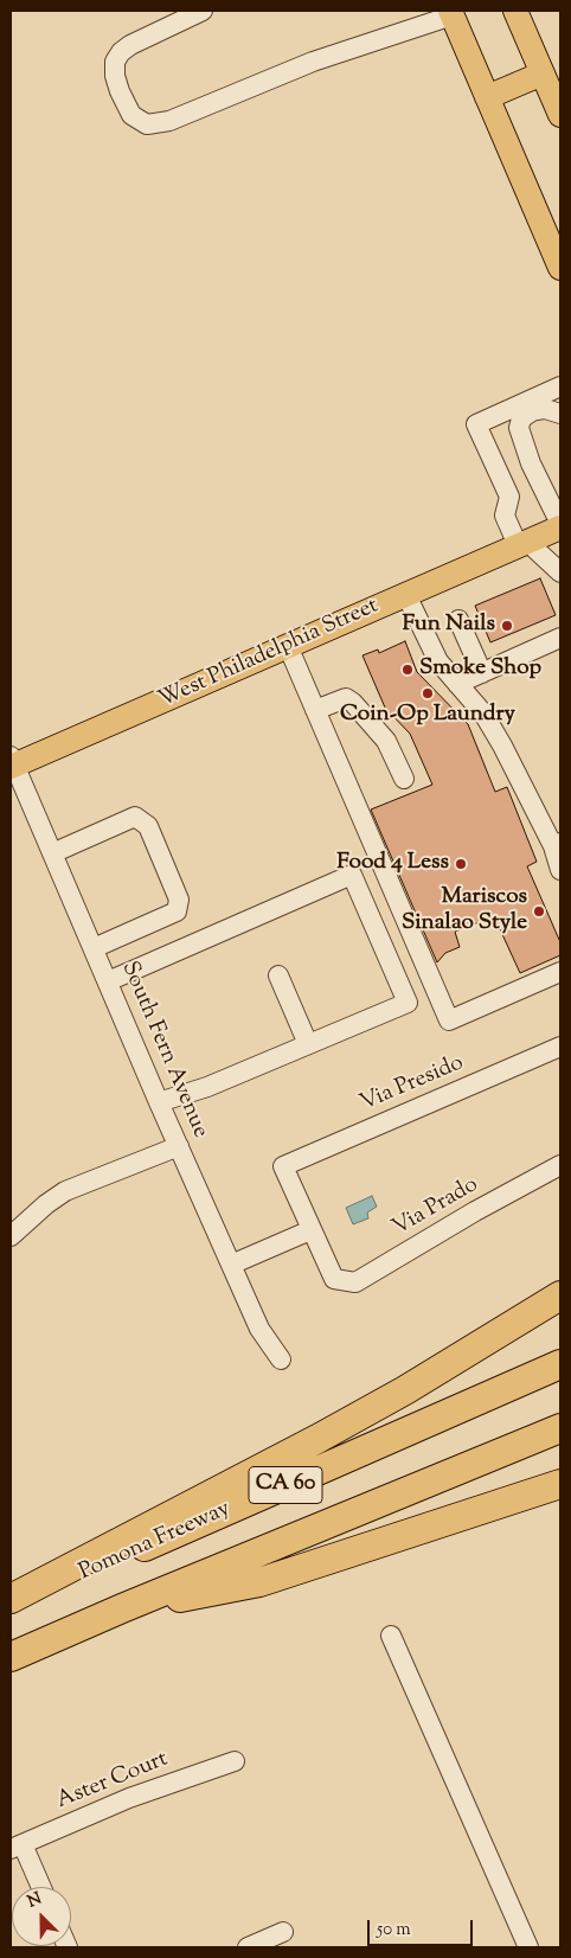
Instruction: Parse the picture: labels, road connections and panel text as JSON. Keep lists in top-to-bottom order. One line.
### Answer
{"streets":{"highway":["CA 60","Pomona Freeway"],"main road":["West Philadelphia Street"],"street":["South Fern Avenue","Via Presido","Via Prado","Aster Court"]},"crossings":[["West Philadelphia Street","South Fern Avenue"],["Via Presido","Via Prado"]],"places":["Fun Nails","Smoke Shop","Coin-Op Laundry","Food 4 Less","Mariscos Sinalao Style"],"scale_bar":"50 m","north":"top left"}
